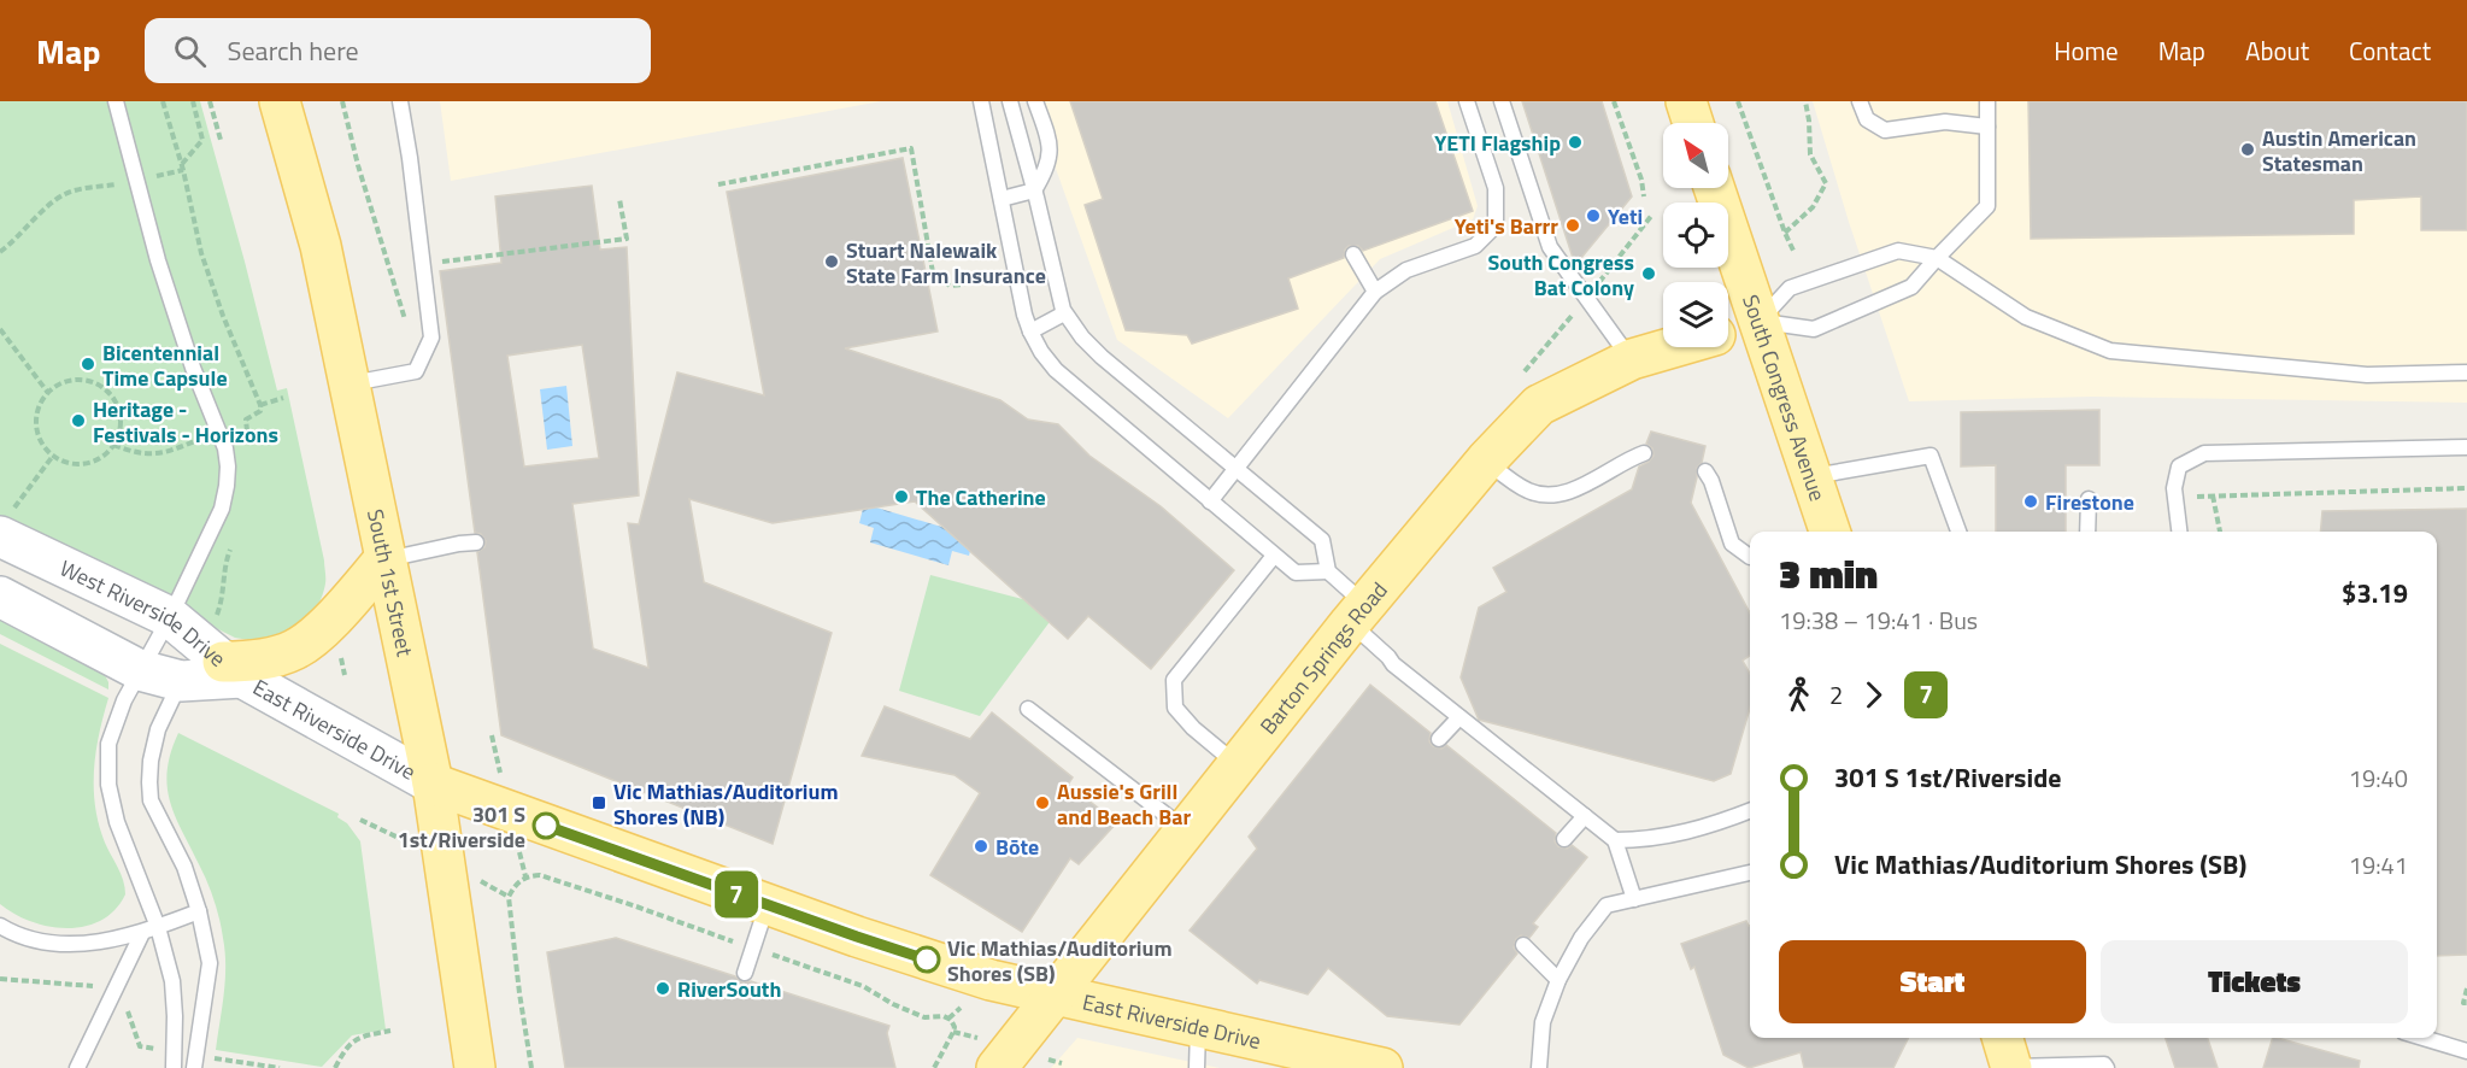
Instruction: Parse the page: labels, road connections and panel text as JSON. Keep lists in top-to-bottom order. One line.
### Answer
{"streets":{"main road":["South Congress Avenue","South 1st Street","Barton Springs Road","East Riverside Drive"],"street":["West Riverside Drive"]},"crossings":[["South Congress Avenue","Barton Springs Road"],["South 1st Street","East Riverside Drive"],["West Riverside Drive","East Riverside Drive"],["Barton Springs Road","East Riverside Drive"]],"places":{"other":["YETI Flagship","Austin American Statesman","Yeti","Yeti's Barrr","Stuart Nalewaik State Farm Insurance","South Congress Bat Colony","Bicentennial Time Capsule","Heritage - Festivals - Horizons","The Catherine","Firestone","Aussie's Grill and Beach Bar","301 S 1st/Riverside","Bōte","Vic Mathias/Auditorium Shores (SB)","RiverSouth"],"transit":["Vic Mathias/Auditorium Shores (NB)"]},"lines":["bus line 7"],"north":"top left","page":{"header":"Map","search":"Search here","nav":["Home","Map","About","Contact"],"on_map":"7","heading":["3 min","19:38 – 19:41 · Bus","$3.19"],"legs":["2","7"],"list":[{"name":"301 S 1st/Riverside","value":"19:40"},{"name":"Vic Mathias/Auditorium Shores (SB)","value":"19:41"}],"buttons":["Start","Tickets"]}}
